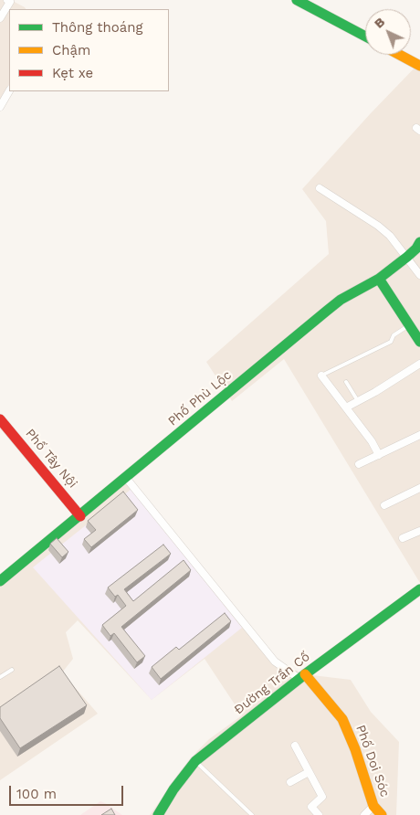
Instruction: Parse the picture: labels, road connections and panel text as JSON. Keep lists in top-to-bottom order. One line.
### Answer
{"streets":{"street":["Phố Phù Lộc","Phố Tây Nội","Đường Trần Cố","Phố Doi Sóc"]},"crossings":[["Phố Phù Lộc","Phố Tây Nội"],["Đường Trần Cố","Phố Doi Sóc"]],"legend":["Thông thoáng","Chậm","Kẹt xe"],"scale_bar":"100 m","north":"top left"}
